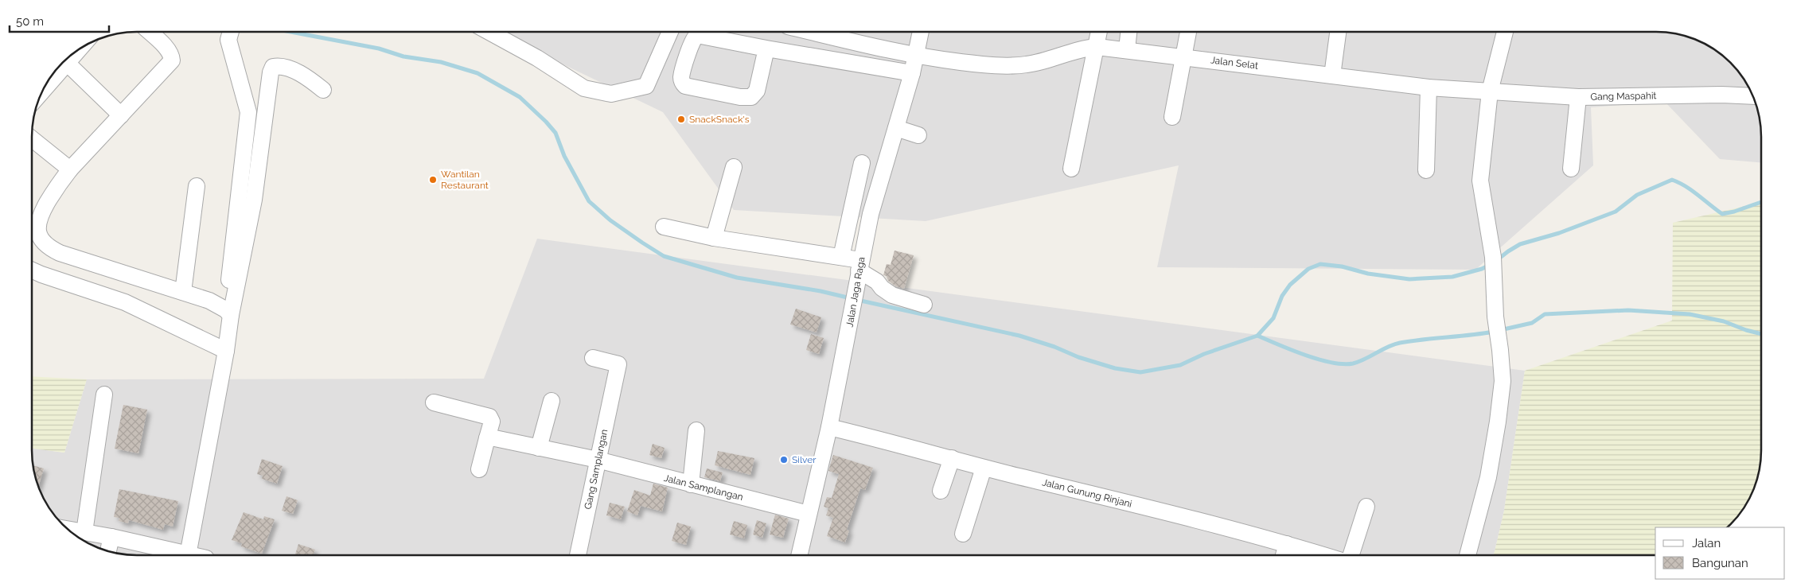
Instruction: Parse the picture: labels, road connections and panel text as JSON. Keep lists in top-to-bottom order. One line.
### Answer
{"streets":{"street":["Jalan Selat","Gang Maspahit","Jalan Jaga Raga","Gang Samplangan","Jalan Samplangan","Jalan Gunung Rinjani"]},"crossings":[["Jalan Selat","Gang Maspahit"],["Jalan Selat","Jalan Jaga Raga"],["Jalan Jaga Raga","Jalan Samplangan"],["Jalan Jaga Raga","Jalan Gunung Rinjani"],["Gang Samplangan","Jalan Samplangan"]],"places":["SnackSnack's","Wantilan Restaurant","Silver"],"legend":["Jalan","Bangunan"],"scale_bar":"50 m"}
